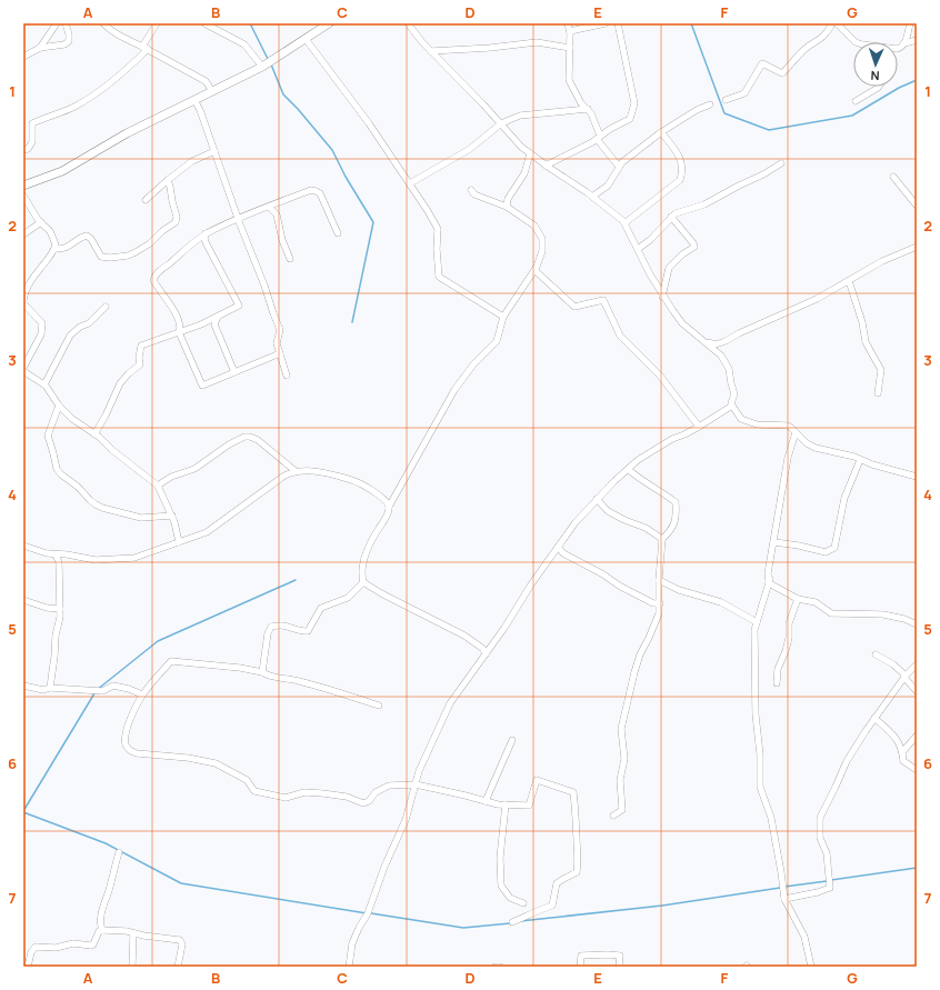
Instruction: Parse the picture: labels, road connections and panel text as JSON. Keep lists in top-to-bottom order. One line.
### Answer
{"north":"bottom","grid":{"columns":["A","B","C","D","E","F","G"],"rows":["1","2","3","4","5","6","7"]}}
